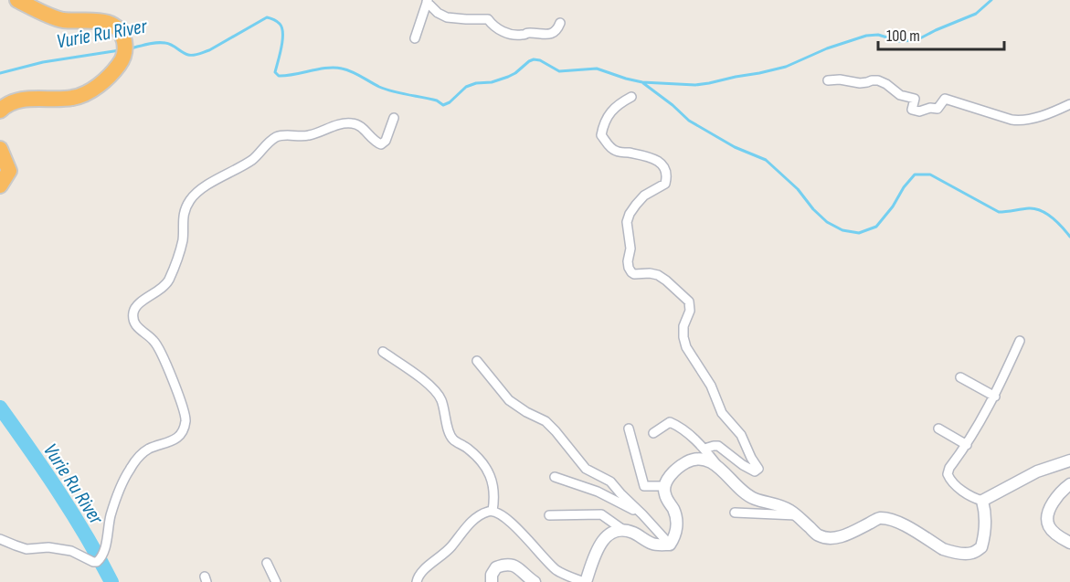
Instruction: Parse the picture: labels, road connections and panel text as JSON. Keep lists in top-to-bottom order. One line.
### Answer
{"water":["Vurie Ru River"],"scale_bar":"100 m"}
